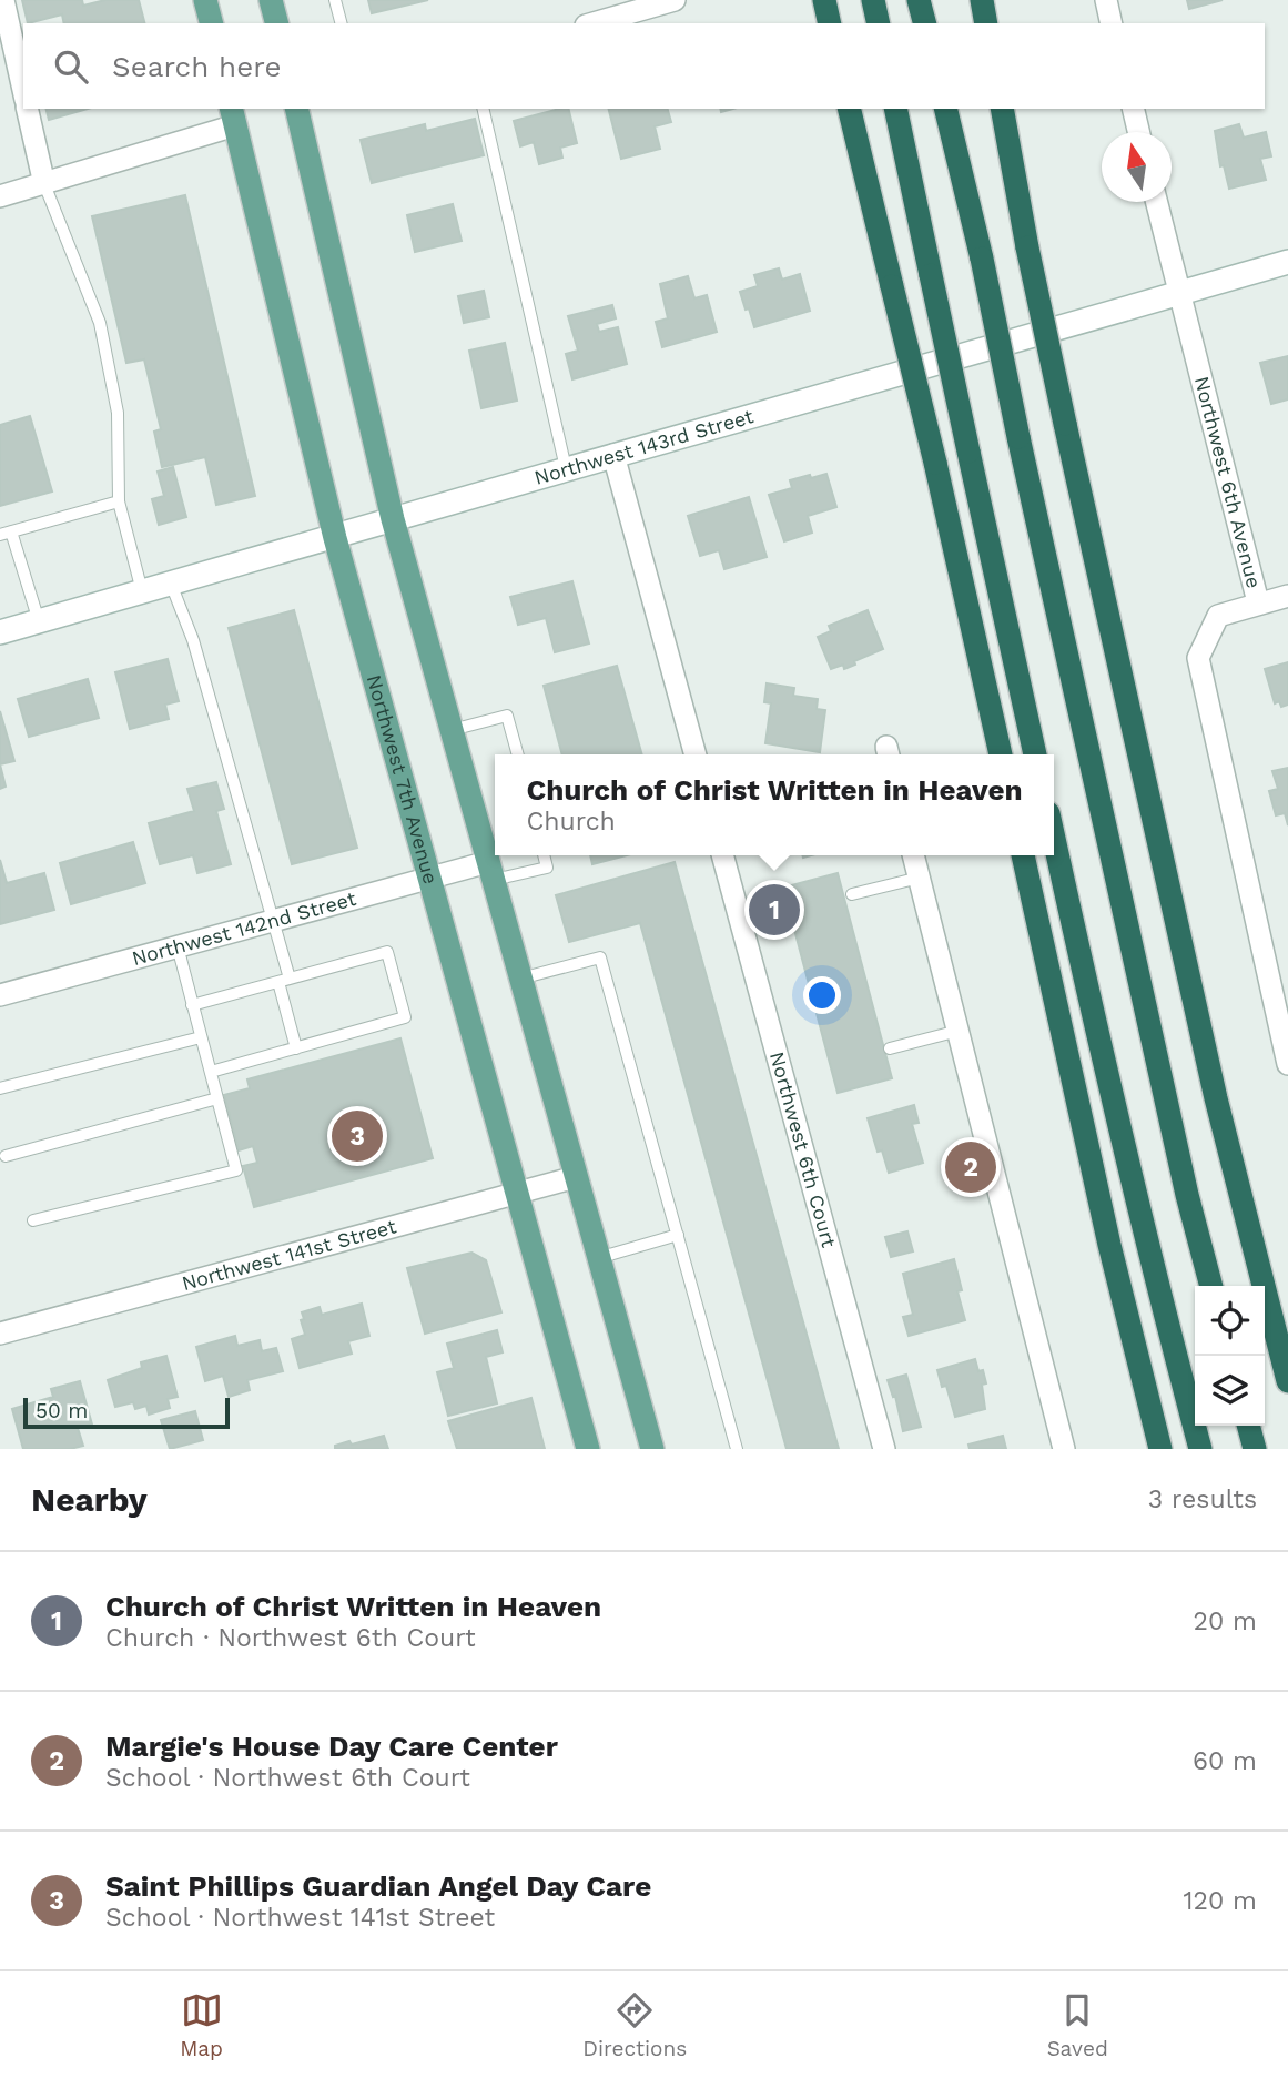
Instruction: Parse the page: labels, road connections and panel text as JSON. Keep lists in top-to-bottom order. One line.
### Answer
{"streets":{"main road":["Northwest 7th Avenue"],"street":["Northwest 143rd Street","Northwest 6th Avenue","Northwest 142nd Street","Northwest 6th Court","Northwest 141st Street"]},"crossings":[["Northwest 143rd Street","Northwest 6th Avenue"],["Northwest 143rd Street","Northwest 7th Avenue"],["Northwest 7th Avenue","Northwest 142nd Street"],["Northwest 7th Avenue","Northwest 141st Street"]],"scale_bar":"50 m","north":"top","page":{"search":"Search here","popup":["Church of Christ Written in Heaven","Church"],"pins":["1","3","2"],"scale":"50 m","heading":["Nearby","3 results"],"list":[{"mark":"1","name":"Church of Christ Written in Heaven","note":"Church · Northwest 6th Court","value":"20 m"},{"mark":"2","name":"Margie's House Day Care Center","note":"School · Northwest 6th Court","value":"60 m"},{"mark":"3","name":"Saint Phillips Guardian Angel Day Care","note":"School · Northwest 141st Street","value":"120 m"}],"nav":["Map","Directions","Saved"]}}
